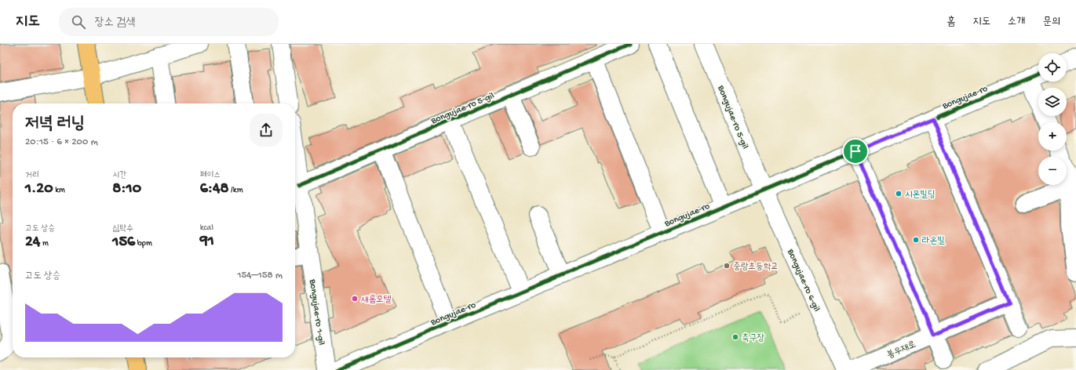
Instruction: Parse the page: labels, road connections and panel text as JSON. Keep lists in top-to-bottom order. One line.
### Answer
{"streets":{"street":["Bongujae-ro","Bongujae-ro 5-gil","Bongujae-ro 6-gil","Bongujae-ro 1-gil","봉우재로"]},"crossings":[["Bongujae-ro","Bongujae-ro 5-gil"],["Bongujae-ro","Bongujae-ro 6-gil"],["Bongujae-ro 5-gil","Bongujae-ro 6-gil"],["Bongujae-ro 5-gil","Bongujae-ro 1-gil"]],"places":["시몬빌딩","라온빌","중랑초등학교","새롬모텔","축구장"],"page":{"header":"지도","search":"장소 검색","nav":["홈","지도","소개","문의"],"map_buttons":["+","−"],"heading":["저녁 러닝","20:15 · 6 × 200 m"],"stats":[["거리","1.20 km"],["시간","8:10"],["페이스","6:48 /km"],["고도 상승","24 m"],["심박수","156 bpm"],["kcal","91"]],"chart":["고도 상승","154–158 m"]}}
